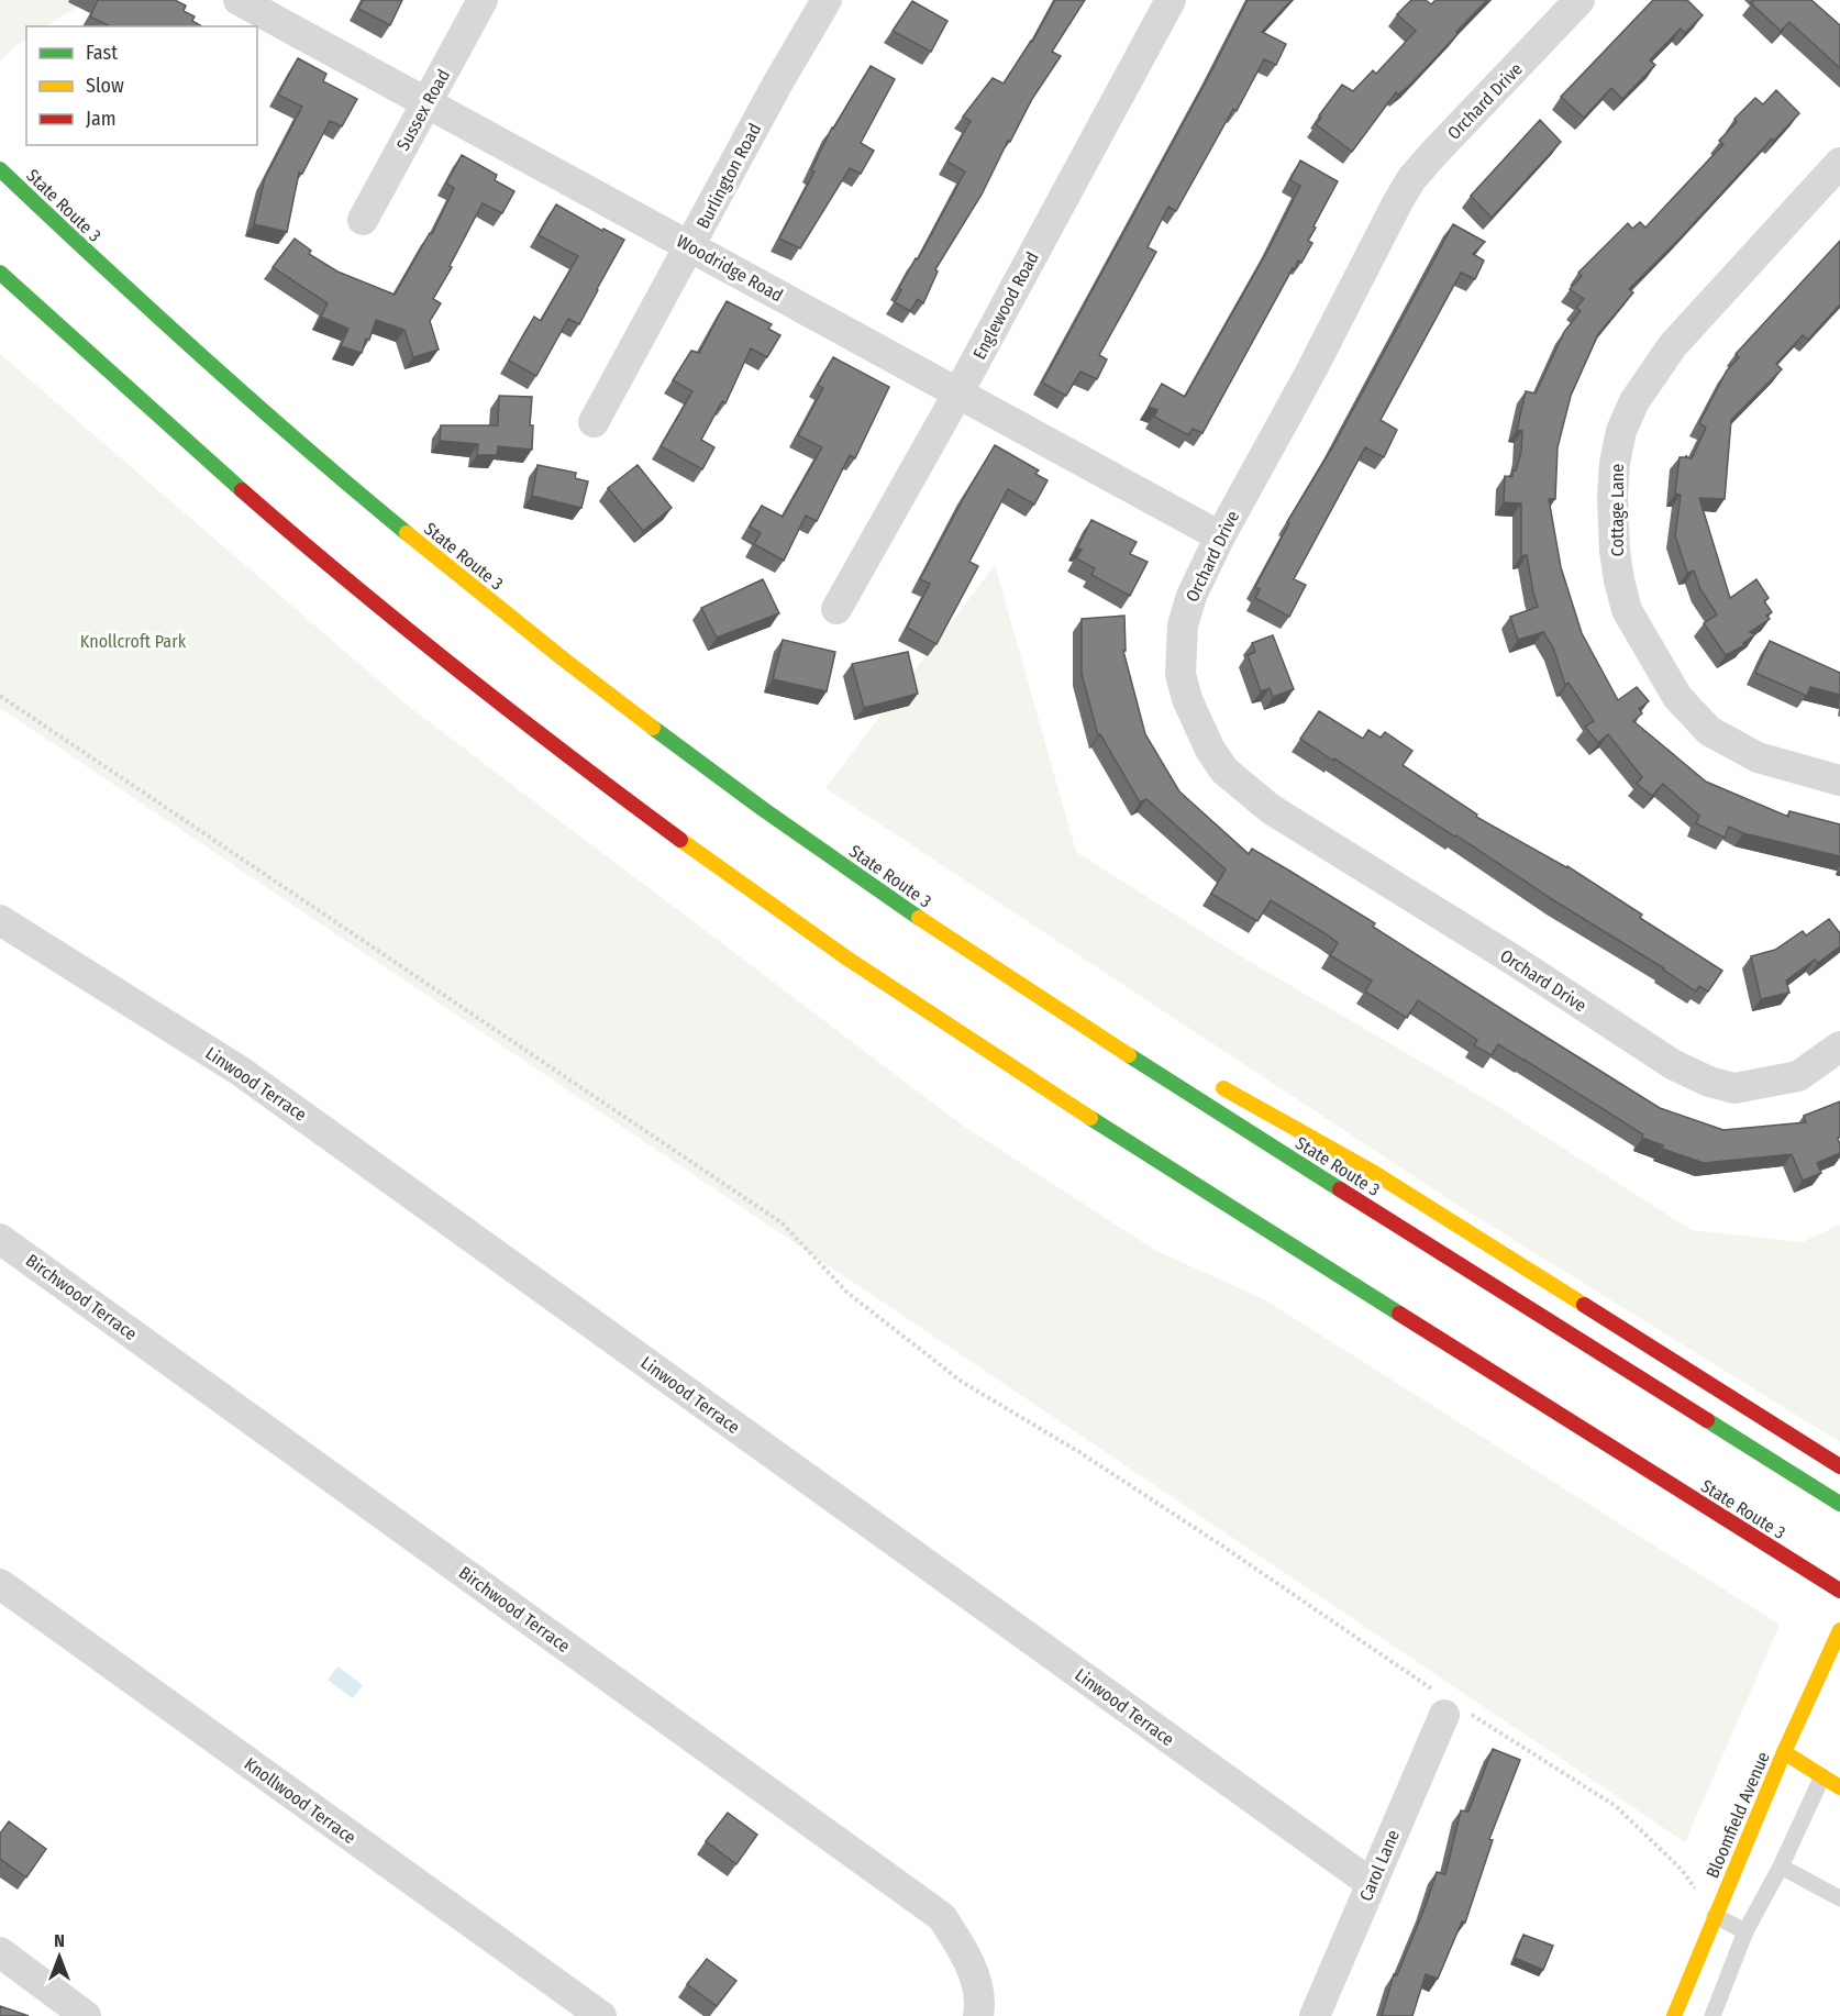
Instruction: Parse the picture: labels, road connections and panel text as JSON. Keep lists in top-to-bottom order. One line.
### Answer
{"streets":{"main road":["State Route 3","Bloomfield Avenue"],"street":["Orchard Drive","Sussex Road","Burlington Road","Woodridge Road","Englewood Road","Cottage Lane","Linwood Terrace","Birchwood Terrace","Knollwood Terrace","Carol Lane"]},"crossings":[["Orchard Drive","Woodridge Road"],["Sussex Road","Woodridge Road"],["Burlington Road","Woodridge Road"],["Woodridge Road","Englewood Road"],["Linwood Terrace","Carol Lane"]],"parks":["Knollcroft Park"],"legend":["Fast","Slow","Jam"],"north":"top"}
